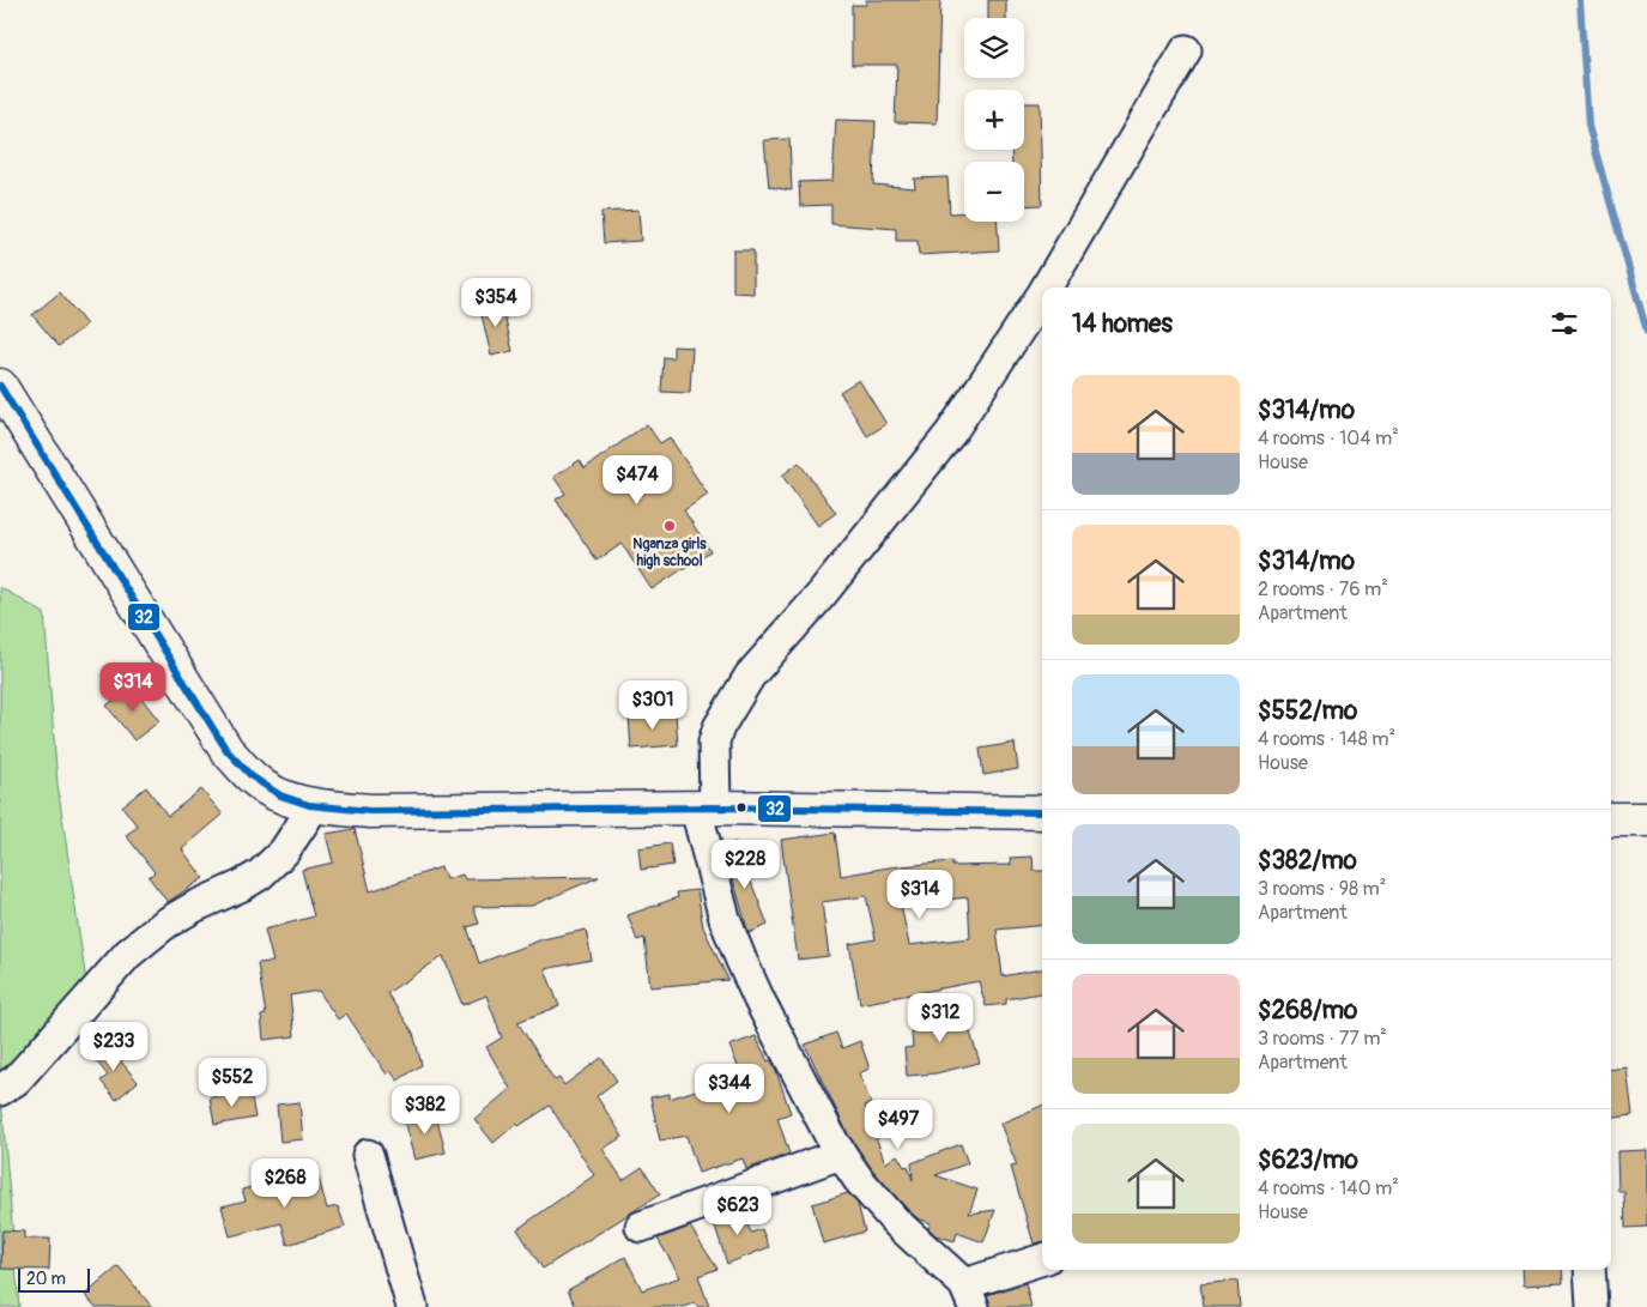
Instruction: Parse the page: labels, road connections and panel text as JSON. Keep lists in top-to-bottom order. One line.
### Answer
{"places":["Nganza girls high school"],"lines":["transit line 32"],"scale_bar":"20 m","page":{"map_buttons":["+","−"],"price":["$354","$474","$314","$301","$228","$314","$312","$233","$552","$344","$382","$497","$268","$623"],"heading":"14 homes","list":[{"name":"$314/mo","note":"4 rooms · 104 m² · House"},{"name":"$314/mo","note":"2 rooms · 76 m² · Apartment"},{"name":"$552/mo","note":"4 rooms · 148 m² · House"},{"name":"$382/mo","note":"3 rooms · 98 m² · Apartment"},{"name":"$268/mo","note":"3 rooms · 77 m² · Apartment"},{"name":"$623/mo","note":"4 rooms · 140 m² · House"}],"scale":"20 m"}}
